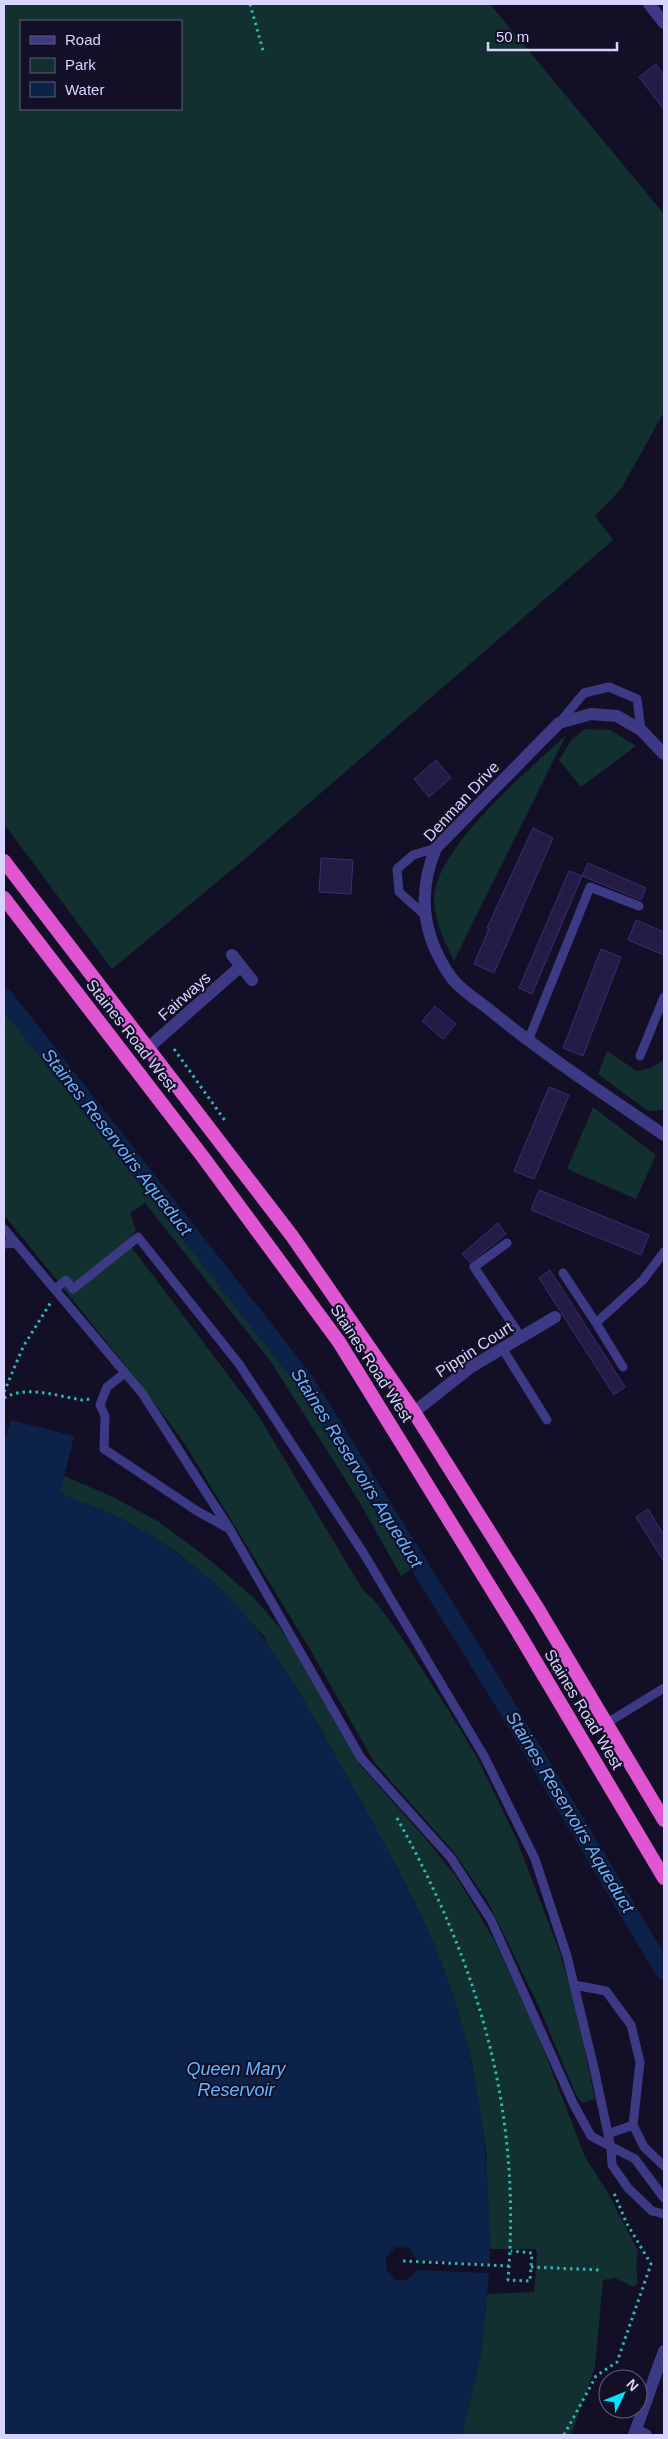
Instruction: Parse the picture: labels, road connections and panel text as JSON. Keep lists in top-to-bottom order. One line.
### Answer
{"streets":{"highway":["Staines Road West"],"street":["Denman Drive","Fairways","Pippin Court"]},"crossings":[["Fairways","Staines Road West"],["Staines Road West","Pippin Court"]],"water":["Staines Reservoirs Aqueduct","Queen Mary Reservoir"],"legend":["Road","Park","Water"],"scale_bar":"50 m","north":"top right"}
